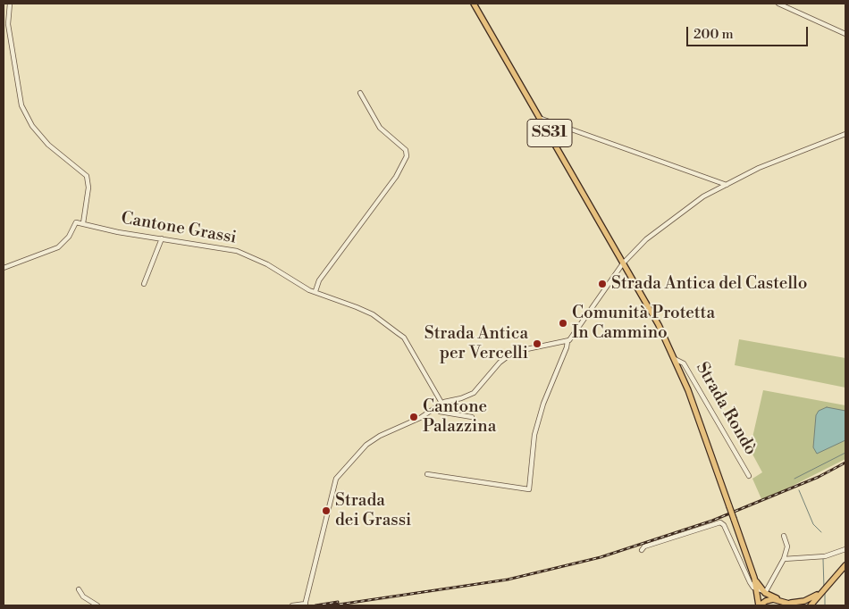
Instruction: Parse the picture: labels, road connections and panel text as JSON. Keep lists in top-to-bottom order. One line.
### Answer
{"streets":{"main road":["SS31"],"street":["Cantone Grassi","Strada Rondò"]},"crossings":[["SS31","Strada Rondò"]],"places":["Strada Antica del Castello","Comunità Protetta In Cammino","Strada Antica per Vercelli","Cantone Palazzina","Strada dei Grassi"],"scale_bar":"200 m"}
